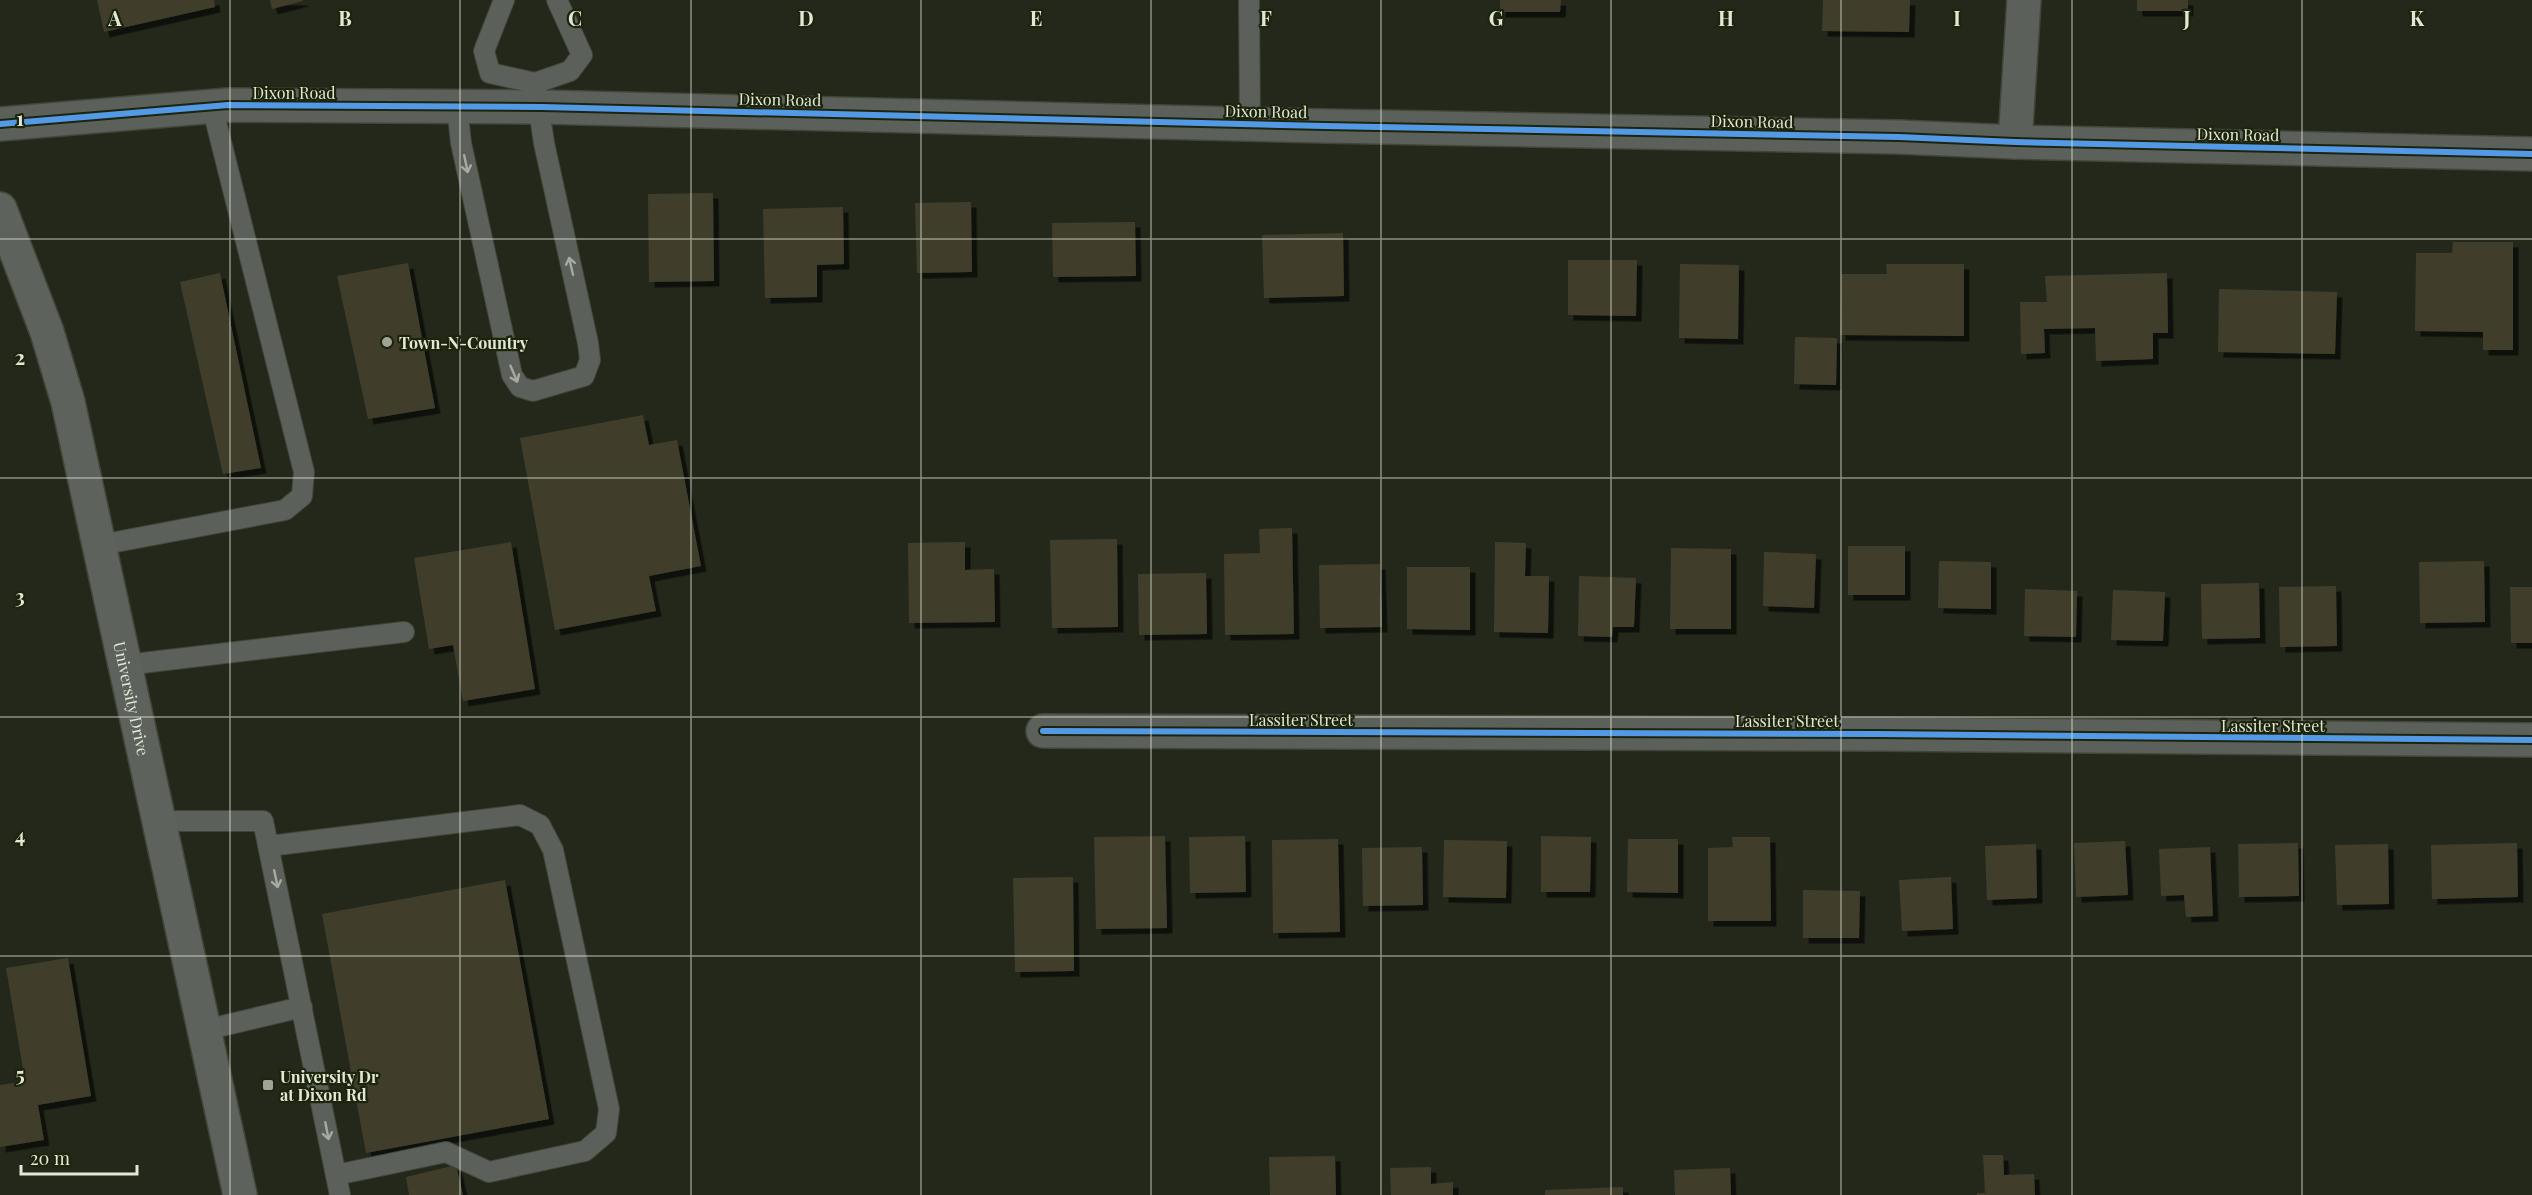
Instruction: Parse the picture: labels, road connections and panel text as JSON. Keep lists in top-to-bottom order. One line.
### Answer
{"streets":{"main road":["University Drive"],"street":["Dixon Road","Lassiter Street"]},"places":{"other":["Town-N-Country"],"transit":["University Dr at Dixon Rd"]},"scale_bar":"20 m","grid":{"columns":["A","B","C","D","E","F","G","H","I","J","K"],"rows":["1","2","3","4","5"]}}
